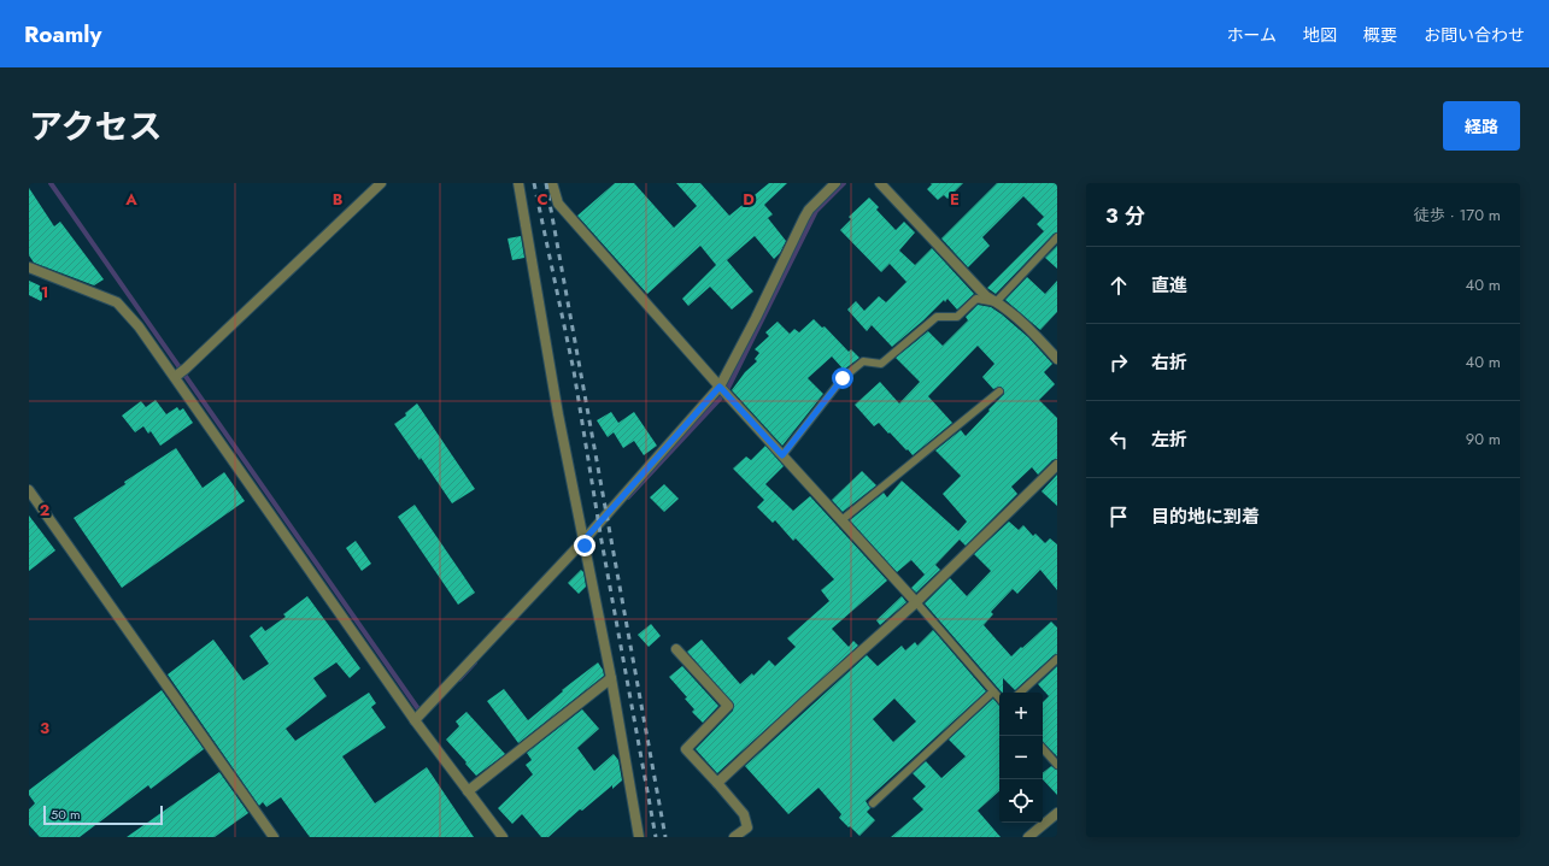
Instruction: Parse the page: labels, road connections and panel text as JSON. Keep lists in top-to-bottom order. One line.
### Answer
{"scale_bar":"50 m","page":{"header":"Roamly","nav":["ホーム","地図","概要","お問い合わせ"],"title":"アクセス","buttons":"経路","heading":["3 分","徒歩 · 170 m"],"list":[["直進","40 m"],["右折","40 m"],["左折","90 m"],"目的地に到着"],"map_buttons":["+","−"],"scale":"50 m"},"grid":{"columns":["A","B","C","D","E"],"rows":["1","2","3"]}}
